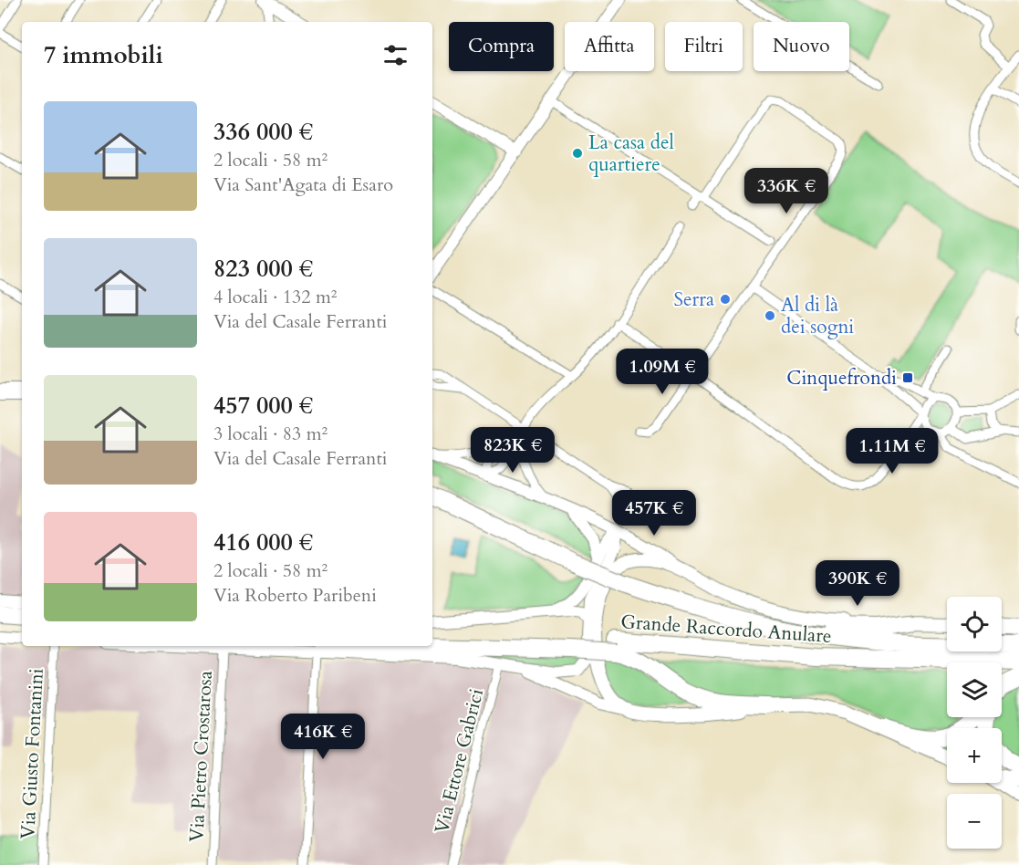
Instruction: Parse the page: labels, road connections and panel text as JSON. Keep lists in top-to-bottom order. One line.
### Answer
{"streets":{"highway":["Grande Raccordo Anulare"],"street":["Via Giusto Fontanini","Via Pietro Crostarosa","Via Ettore Gabrici"]},"places":{"other":["La casa del quartiere","Serra","Al di là dei sogni"],"transit":["Cinquefrondi"]},"page":{"chip":["Compra","Affitta","Filtri","Nuovo"],"heading":"7 immobili","list":[{"name":"336 000 €","note":"2 locali · 58 m² · Via Sant'Agata di Esaro"},{"name":"823 000 €","note":"4 locali · 132 m² · Via del Casale Ferranti"},{"name":"457 000 €","note":"3 locali · 83 m² · Via del Casale Ferranti"},{"name":"416 000 €","note":"2 locali · 58 m² · Via Roberto Paribeni"}],"price":["336K €","1.09M €","823K €","1.11M €","457K €","390K €","416K €"],"map_buttons":["+","−"]}}
